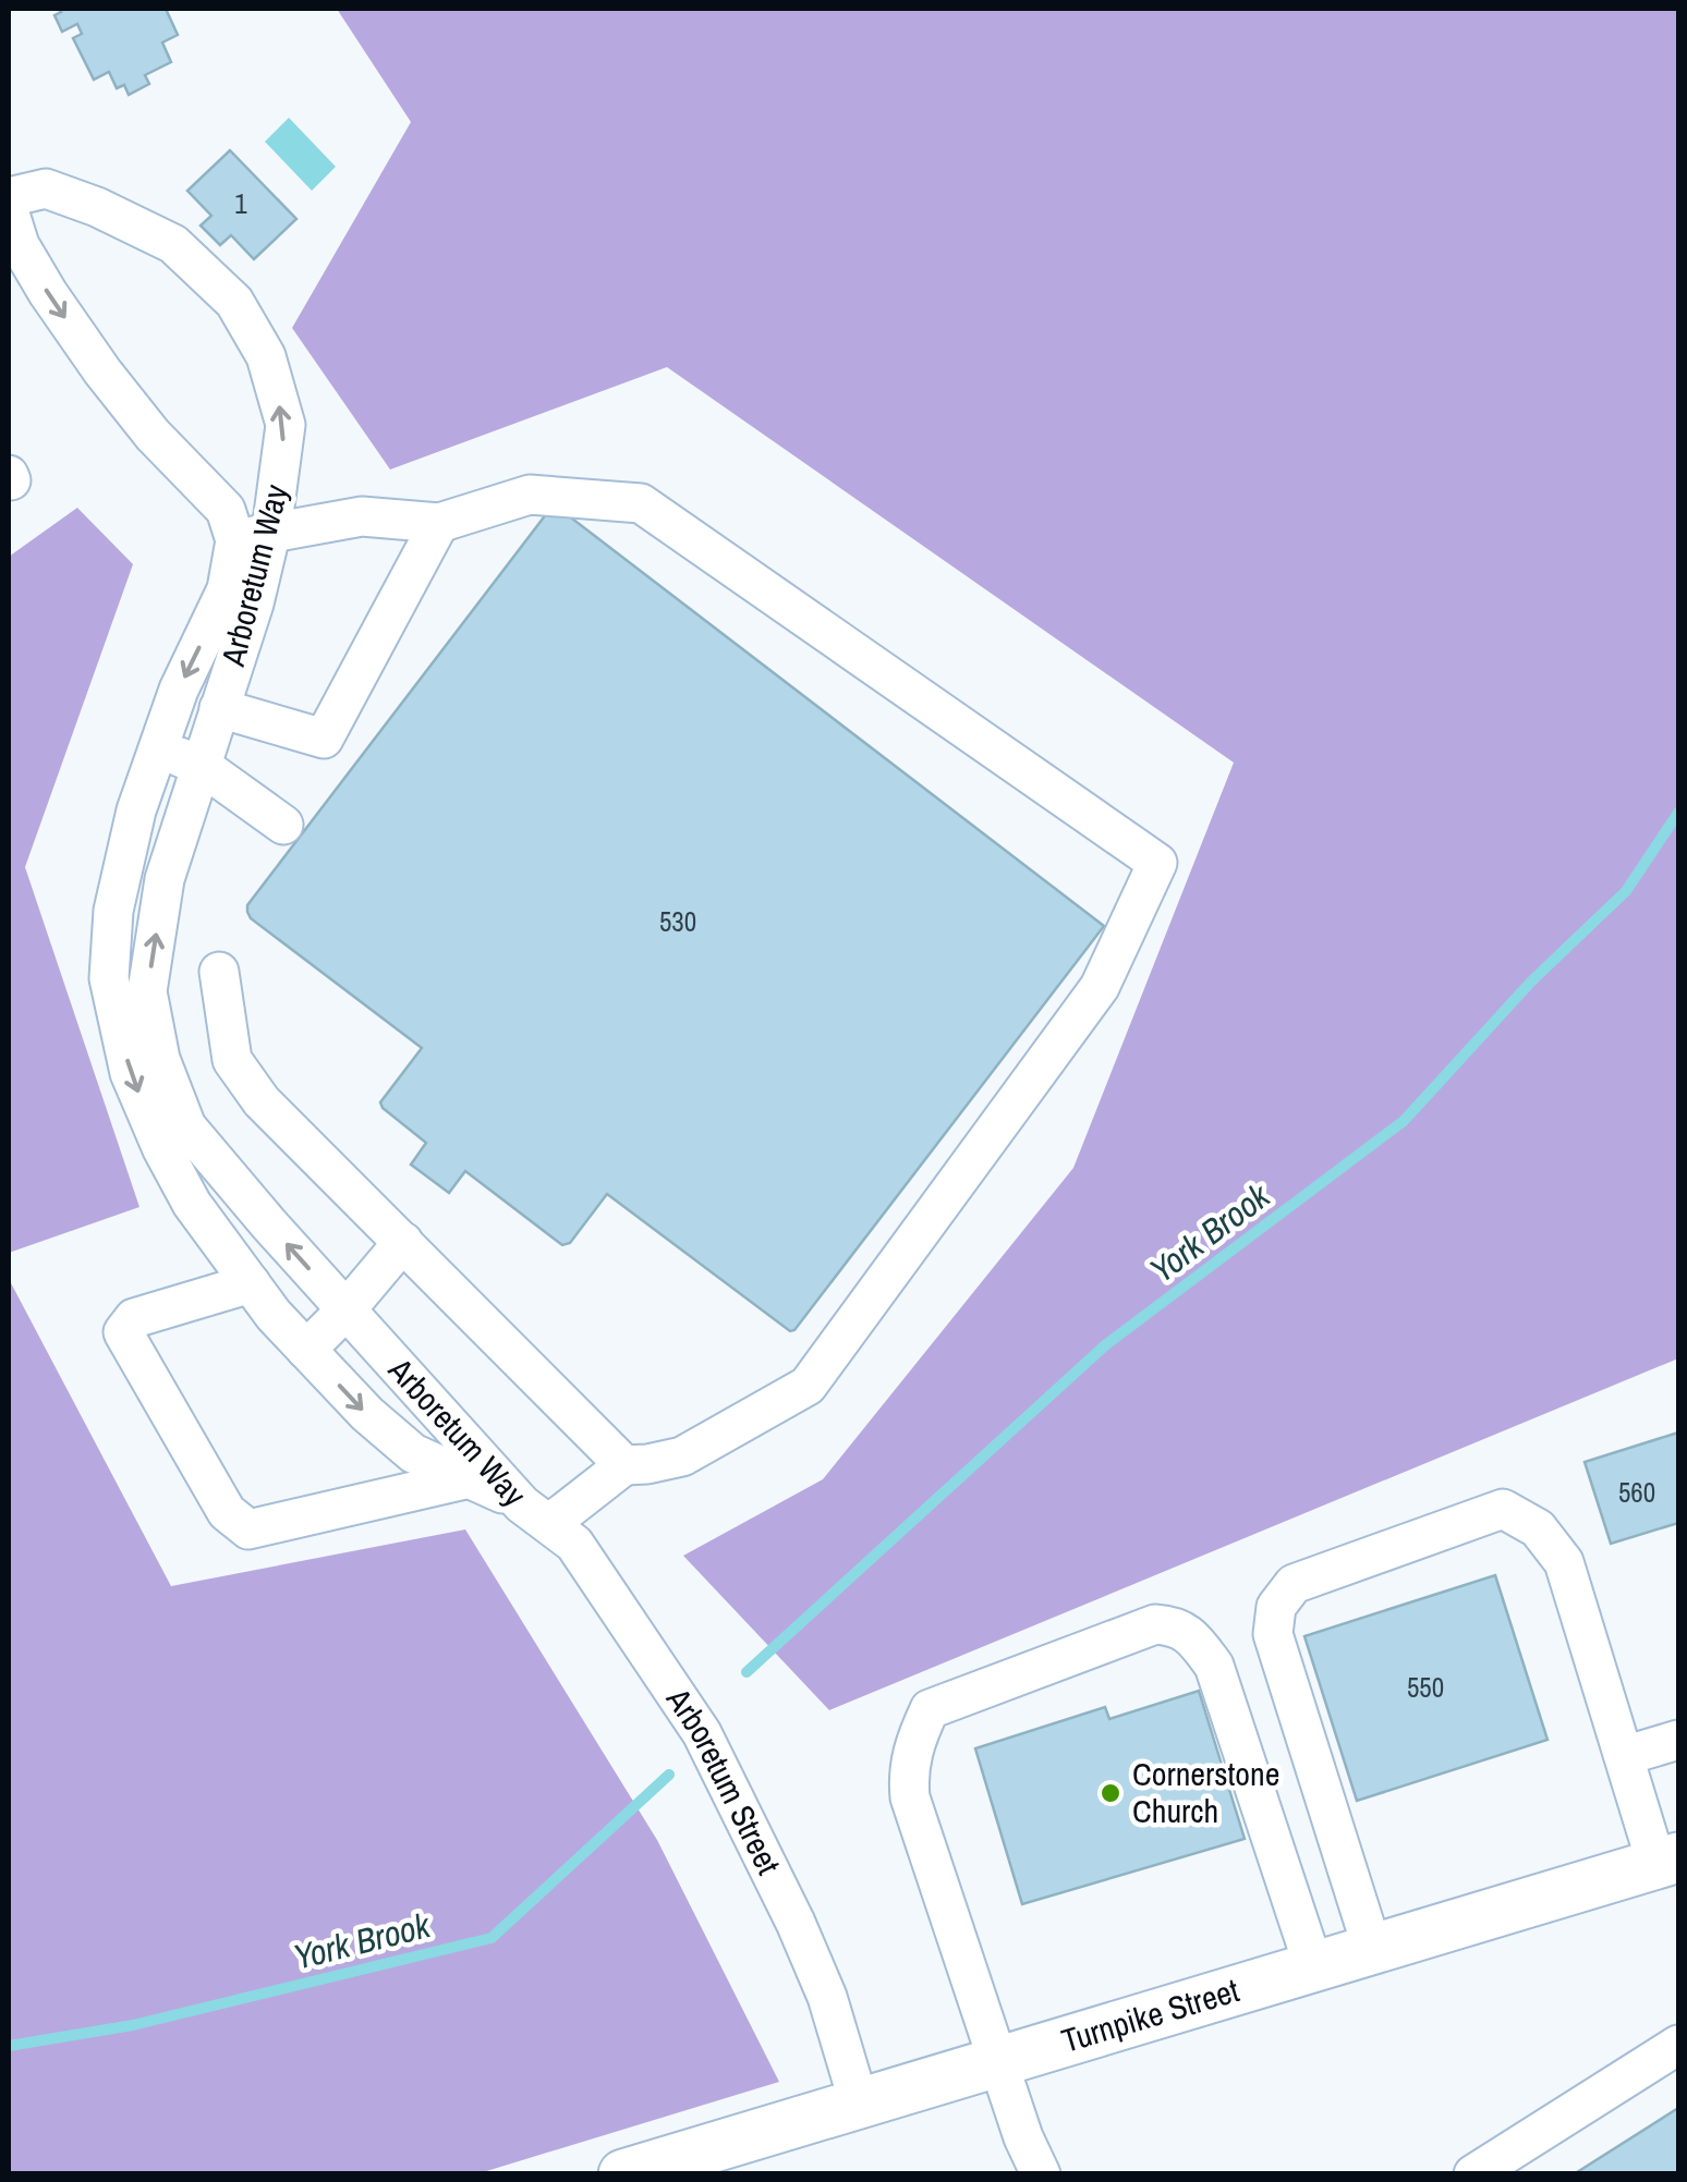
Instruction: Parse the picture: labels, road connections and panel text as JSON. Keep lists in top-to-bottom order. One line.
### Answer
{"streets":{"main road":["Turnpike Street"],"street":["Arboretum Way","Arboretum Street"]},"crossings":[["Arboretum Way","Arboretum Street"],["Arboretum Street","Turnpike Street"]],"water":["York Brook"],"places":["Cornerstone Church"],"house_numbers":["1","530","560","550"]}
